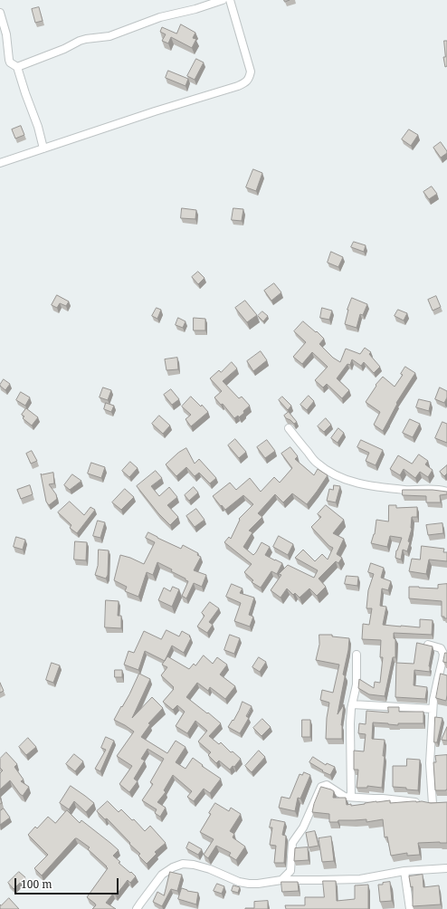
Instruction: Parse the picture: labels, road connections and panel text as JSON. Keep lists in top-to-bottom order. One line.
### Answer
{"scale_bar":"100 m"}
